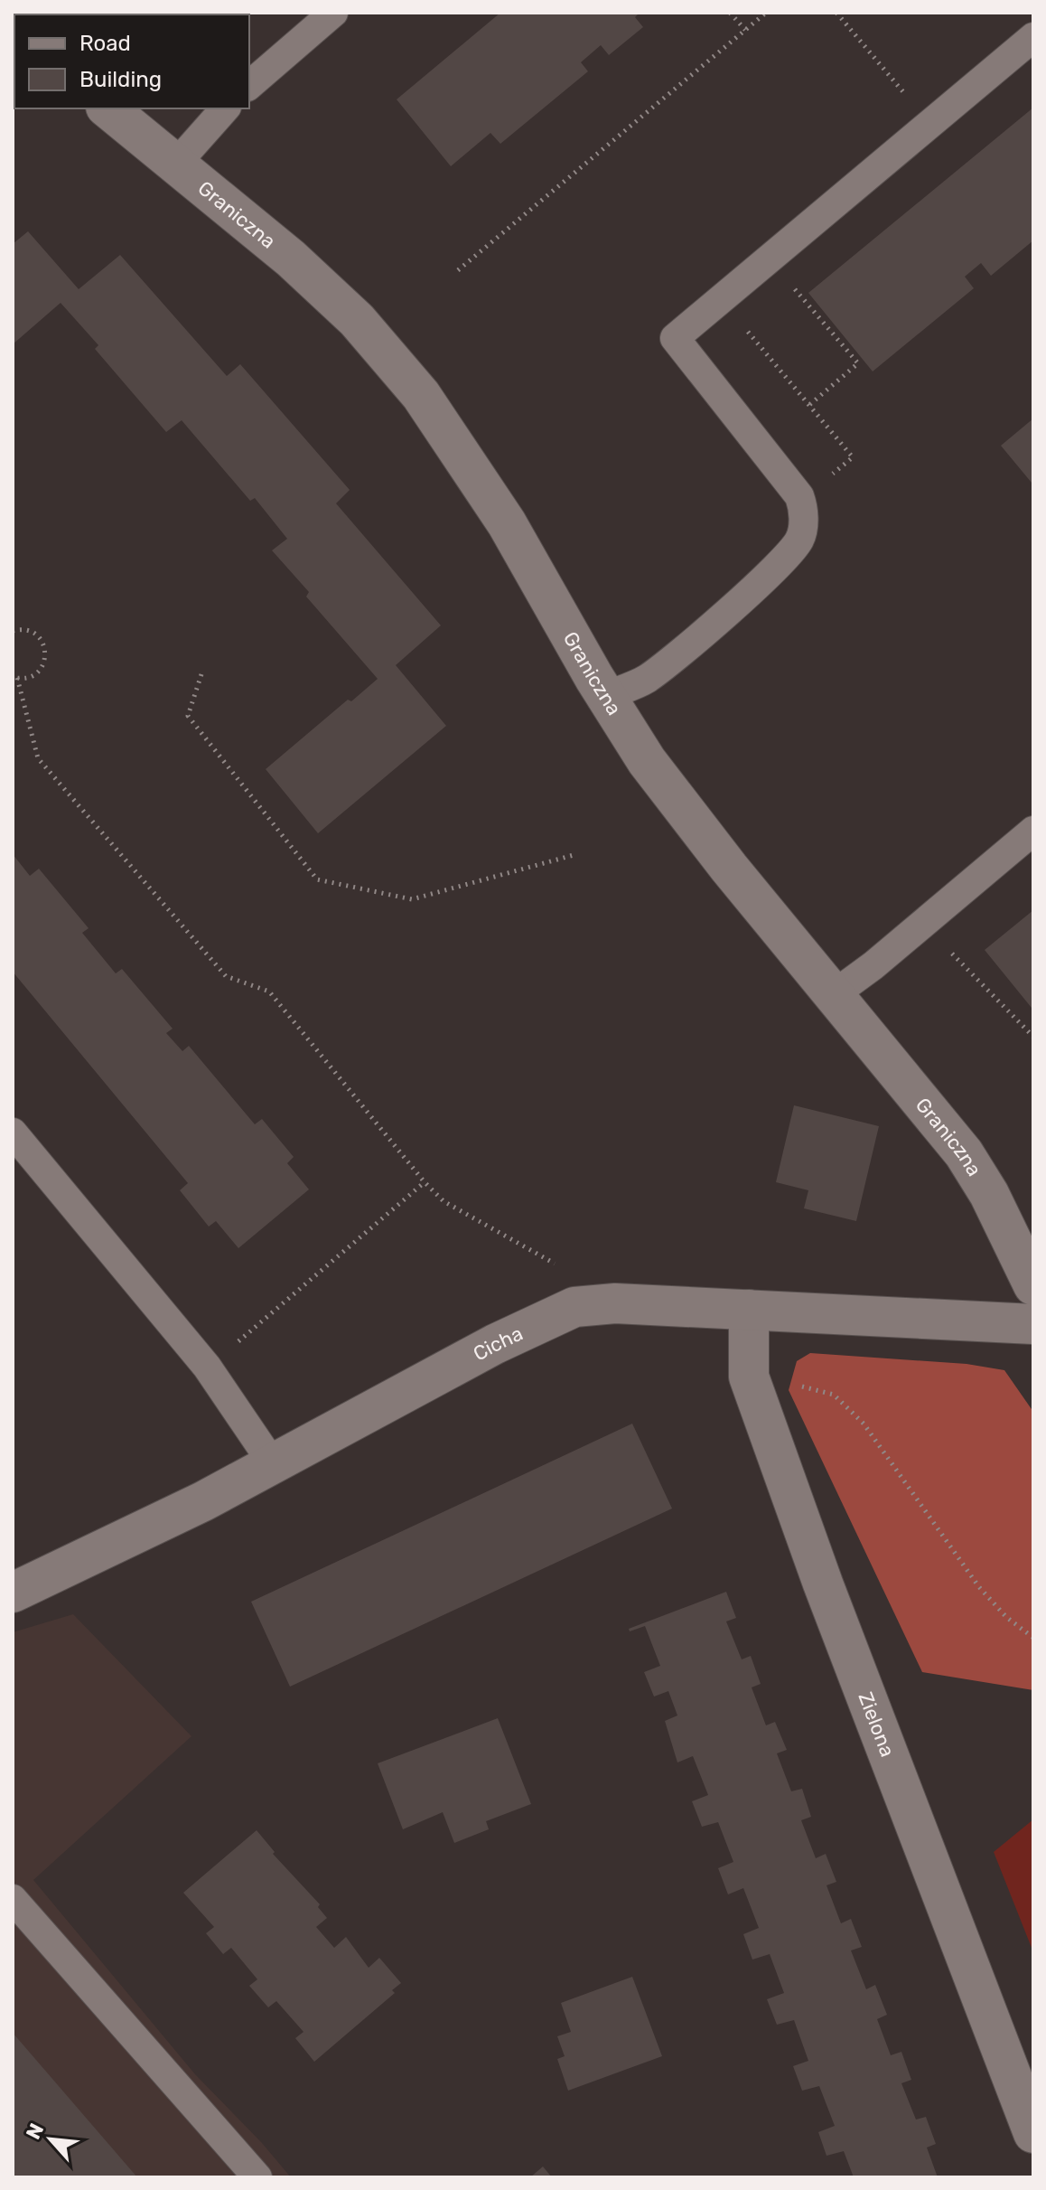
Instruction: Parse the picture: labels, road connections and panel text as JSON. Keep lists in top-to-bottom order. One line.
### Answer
{"streets":{"street":["Graniczna","Cicha","Zielona"]},"crossings":[["Cicha","Zielona"]],"legend":["Road","Building"],"north":"top left"}
